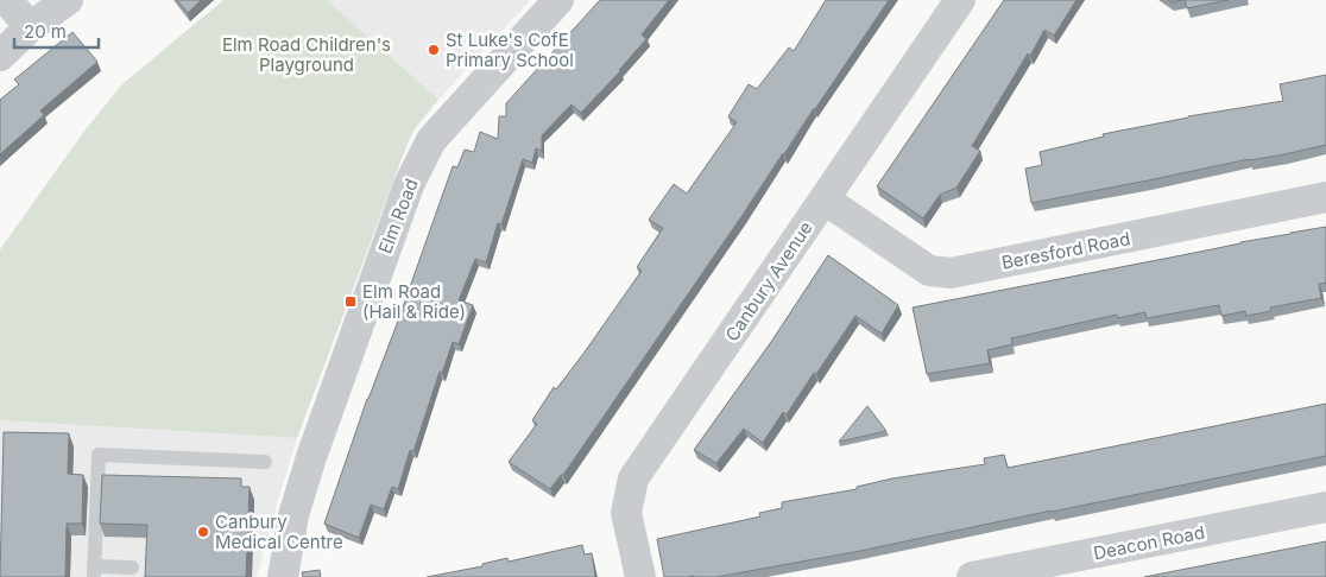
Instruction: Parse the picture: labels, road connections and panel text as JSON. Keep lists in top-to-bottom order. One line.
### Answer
{"streets":{"street":["Elm Road","Beresford Road","Canbury Avenue","Deacon Road"]},"crossings":[["Beresford Road","Canbury Avenue"]],"parks":["Elm Road Children's Playground"],"places":{"other":["St Luke's CofE Primary School","Canbury Medical Centre"],"transit":["Elm Road (Hail & Ride)"]},"scale_bar":"20 m"}
